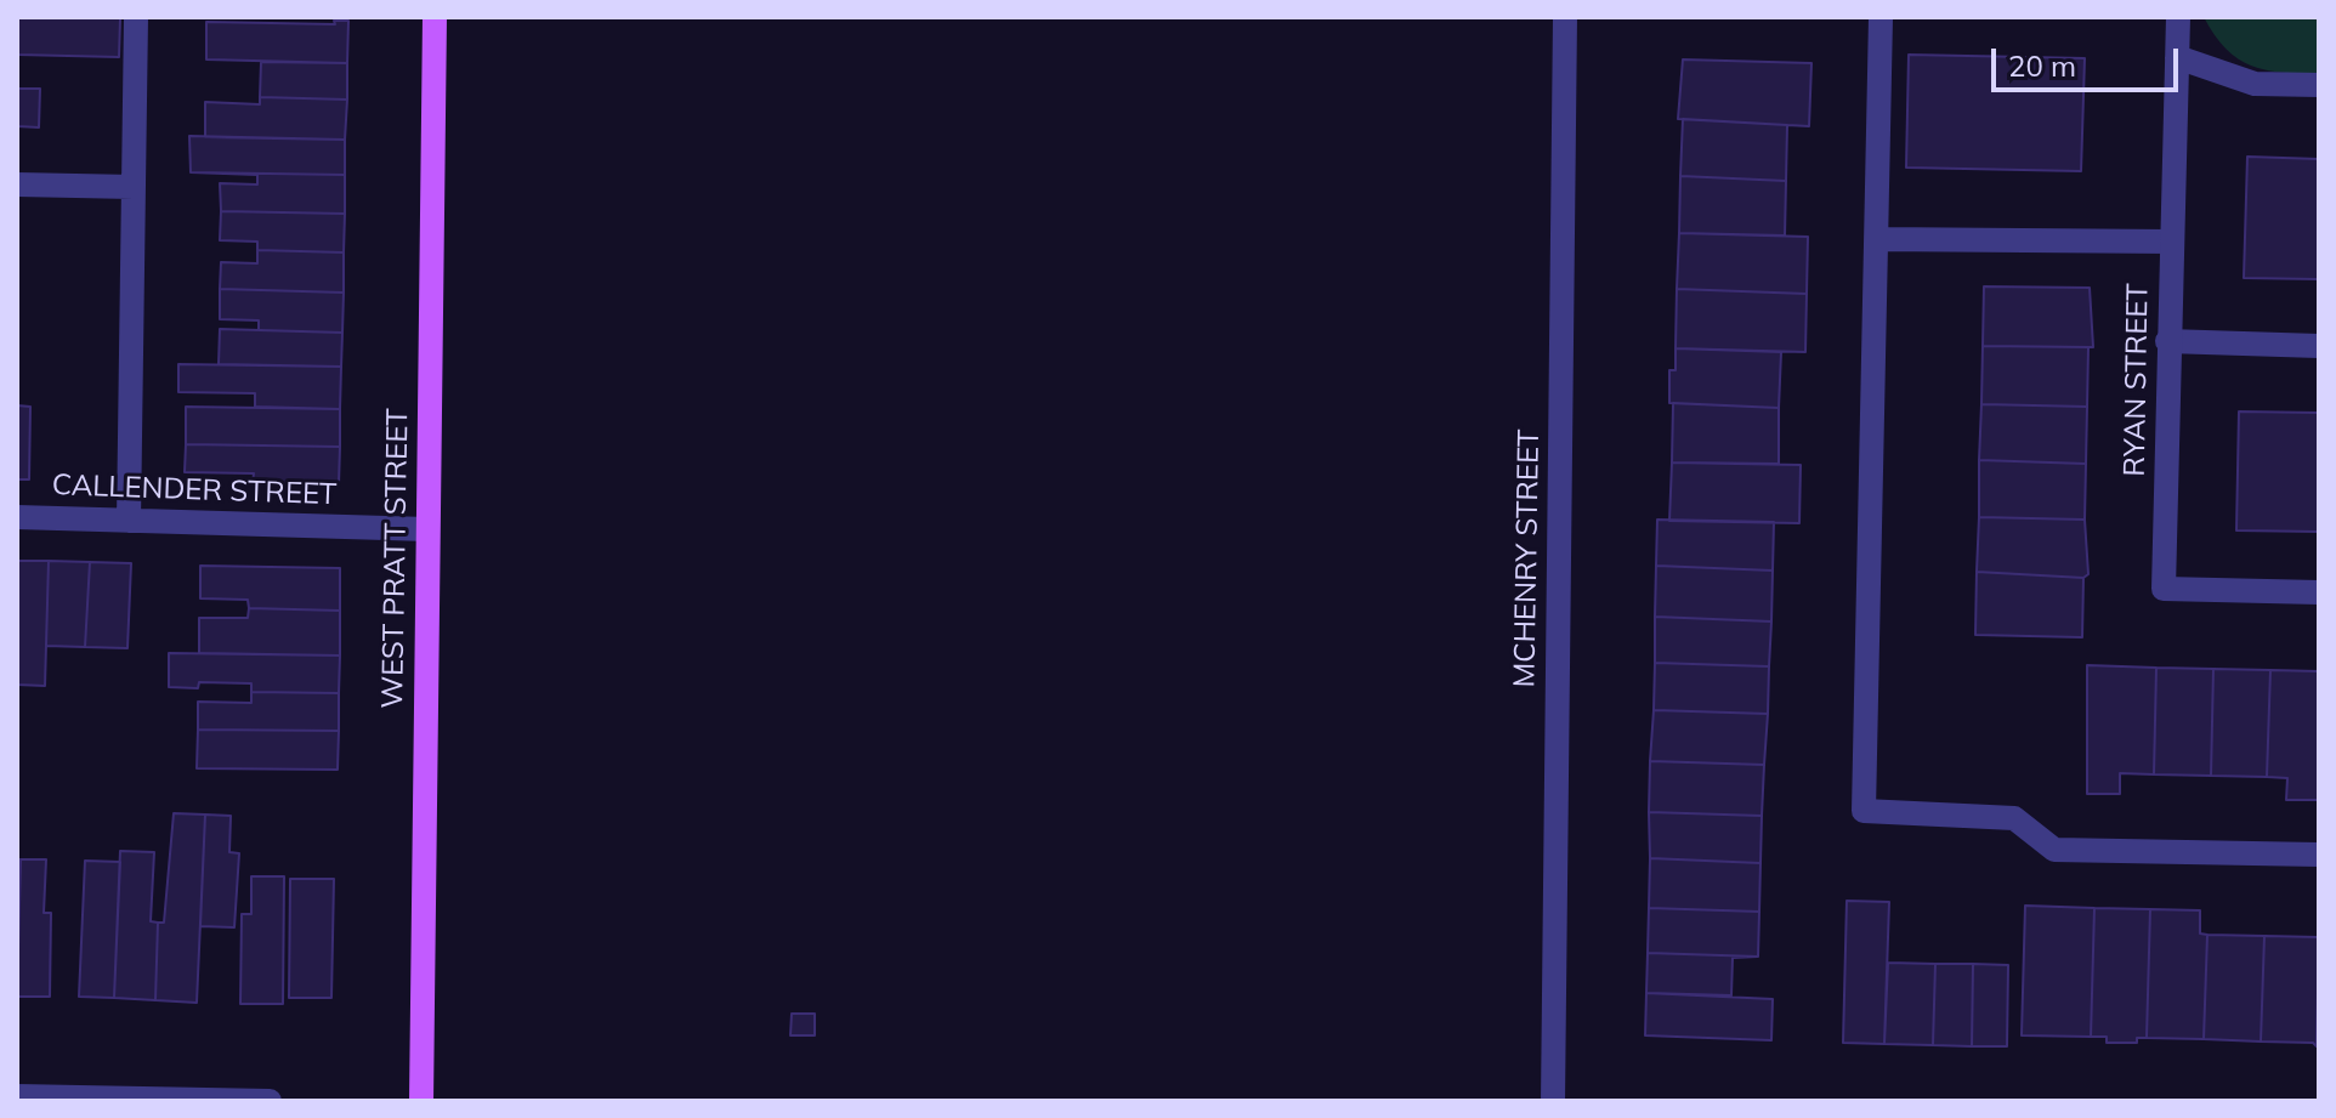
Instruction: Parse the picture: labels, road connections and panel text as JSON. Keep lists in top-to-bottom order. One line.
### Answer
{"streets":{"main road":["WEST PRATT STREET"],"street":["RYAN STREET","CALLENDER STREET","MCHENRY STREET"]},"crossings":[["CALLENDER STREET","WEST PRATT STREET"]],"scale_bar":"20 m"}
